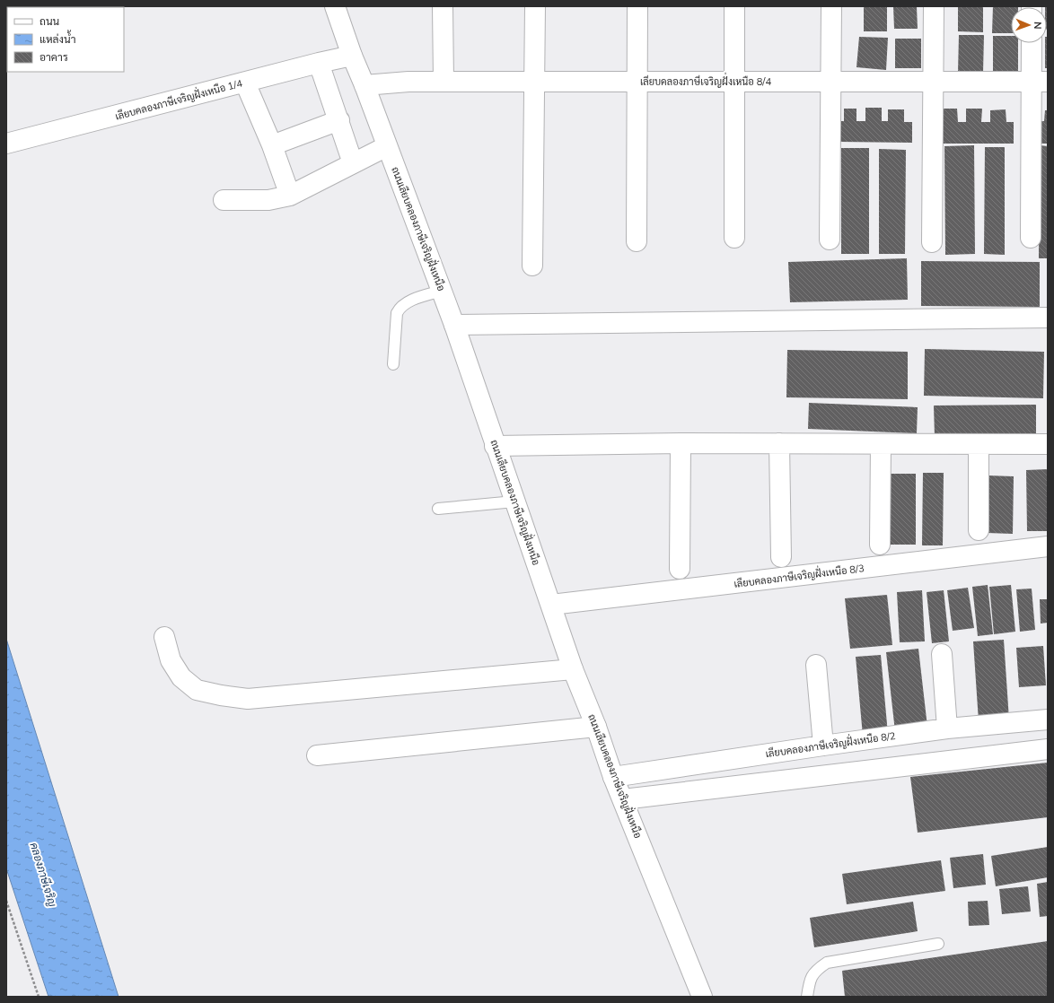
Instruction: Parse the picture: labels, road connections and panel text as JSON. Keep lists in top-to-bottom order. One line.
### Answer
{"streets":{"street":["เลียบคลองภาษีเจริญฝั่งเหนือ 8/4","เลียบคลองภาษีเจริญฝั่งเหนือ 1/4","ถนนเลียบคลองภาษีเจริญฝั่งเหนือ","เลียบคลองภาษีเจริญฝั่งเหนือ 8/3","เลียบคลองภาษีเจริญฝั่งเหนือ 8/2"]},"crossings":[["เลียบคลองภาษีเจริญฝั่งเหนือ 8/4","ถนนเลียบคลองภาษีเจริญฝั่งเหนือ"],["เลียบคลองภาษีเจริญฝั่งเหนือ 1/4","ถนนเลียบคลองภาษีเจริญฝั่งเหนือ"],["ถนนเลียบคลองภาษีเจริญฝั่งเหนือ","เลียบคลองภาษีเจริญฝั่งเหนือ 8/3"],["ถนนเลียบคลองภาษีเจริญฝั่งเหนือ","เลียบคลองภาษีเจริญฝั่งเหนือ 8/2"]],"water":["คลองภาษีเจริญ"],"legend":["ถนน","แหล่งน้ำ","อาคาร"],"north":"right"}
